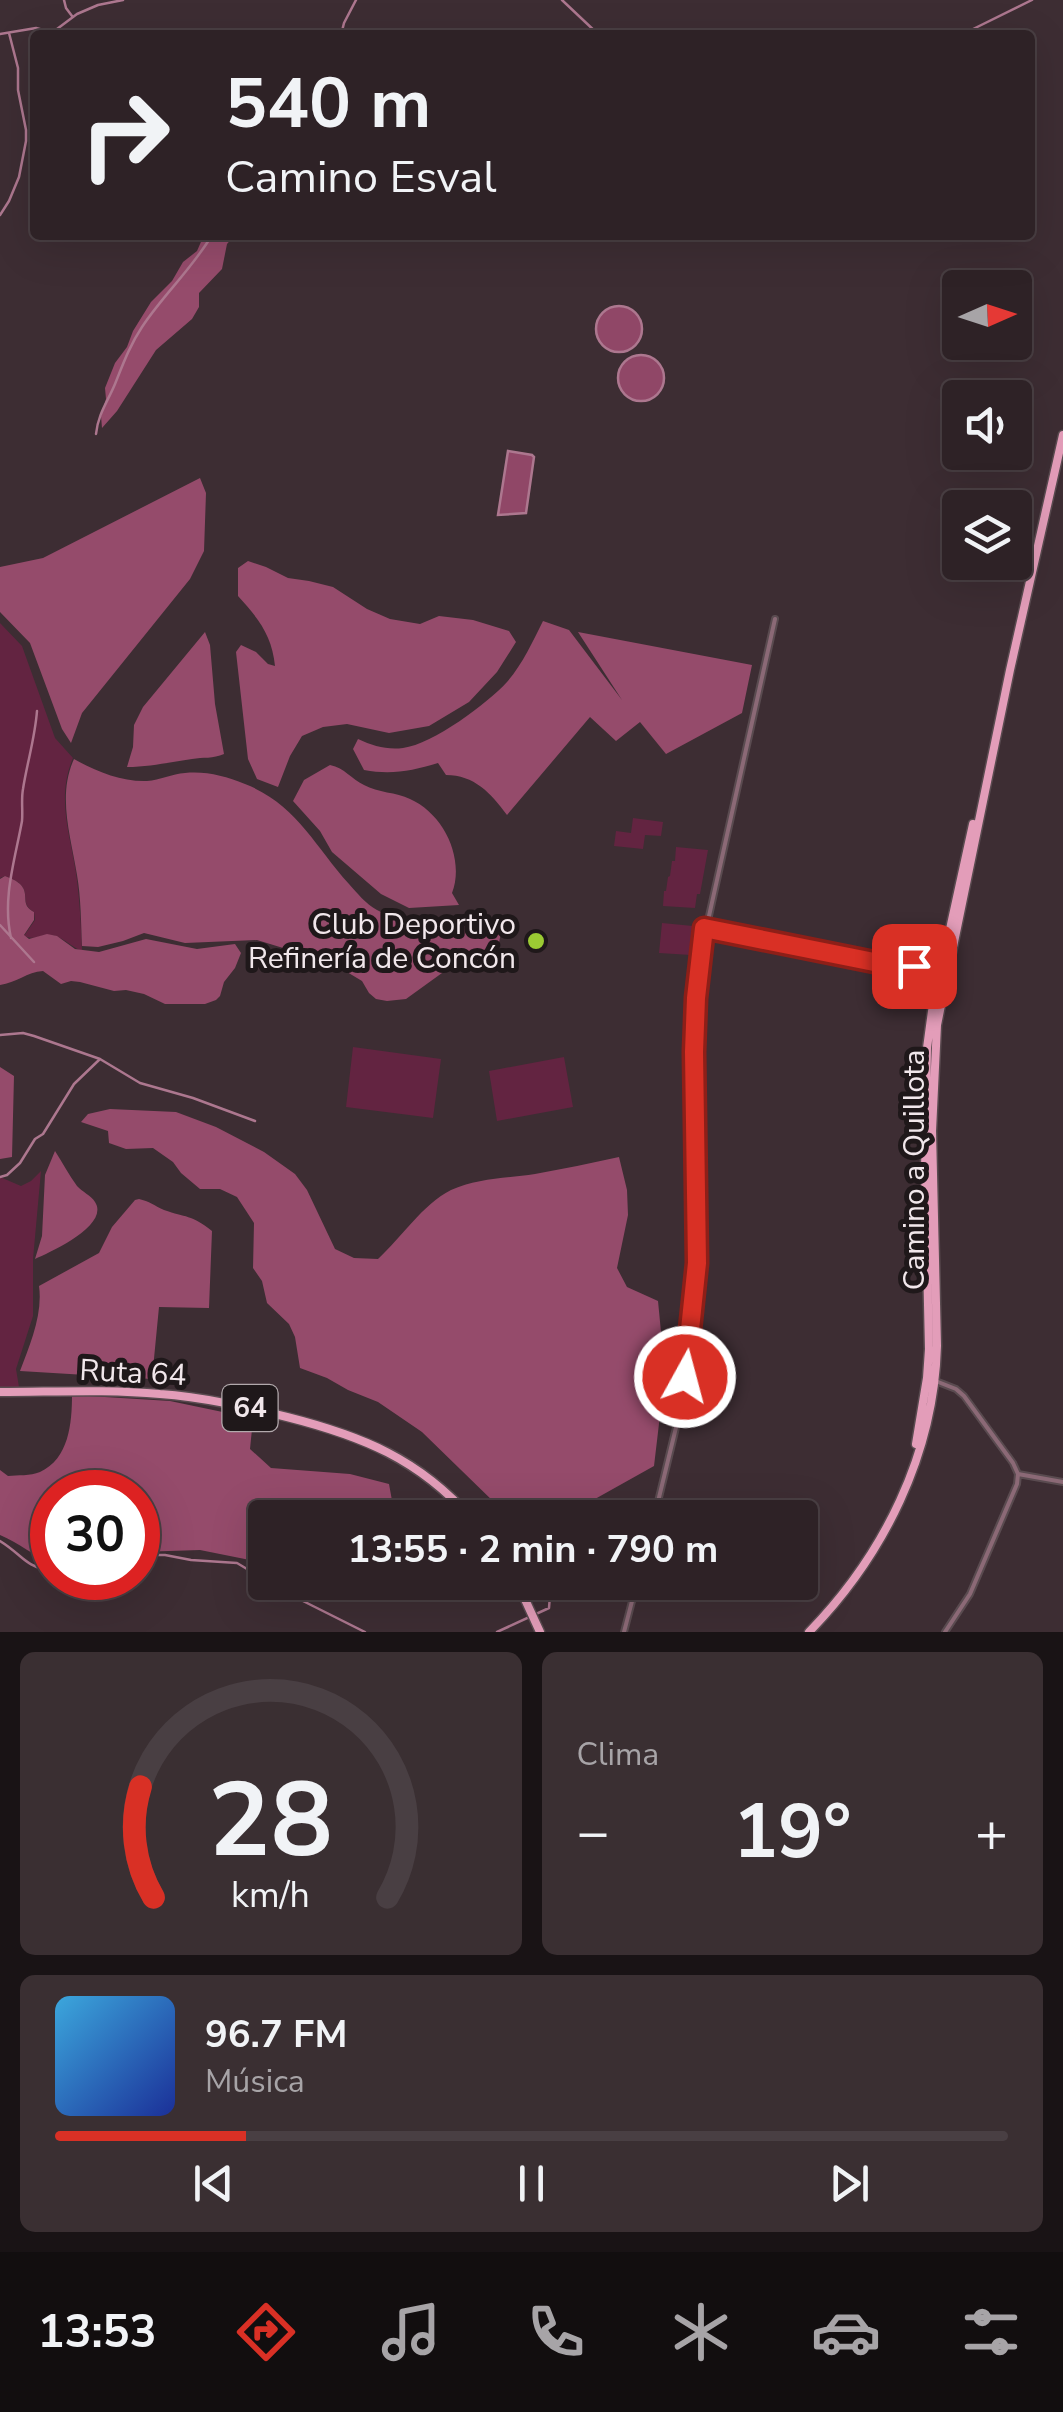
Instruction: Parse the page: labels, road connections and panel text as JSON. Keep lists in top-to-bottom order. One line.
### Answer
{"streets":{"main road":["Camino a Quillota","Ruta 64","64"]},"places":["Club Deportivo Refinería de Concón"],"north":"right","page":{"turn":["540 m","Camino Esval"],"limit":"30","trip":"13:55 · 2 min · 790 m","tile":"Clima","heat":["−","19°","+"],"song":["96.7 FM","Música"],"tabs":"13:53","gauge":["28","km/h"]}}
